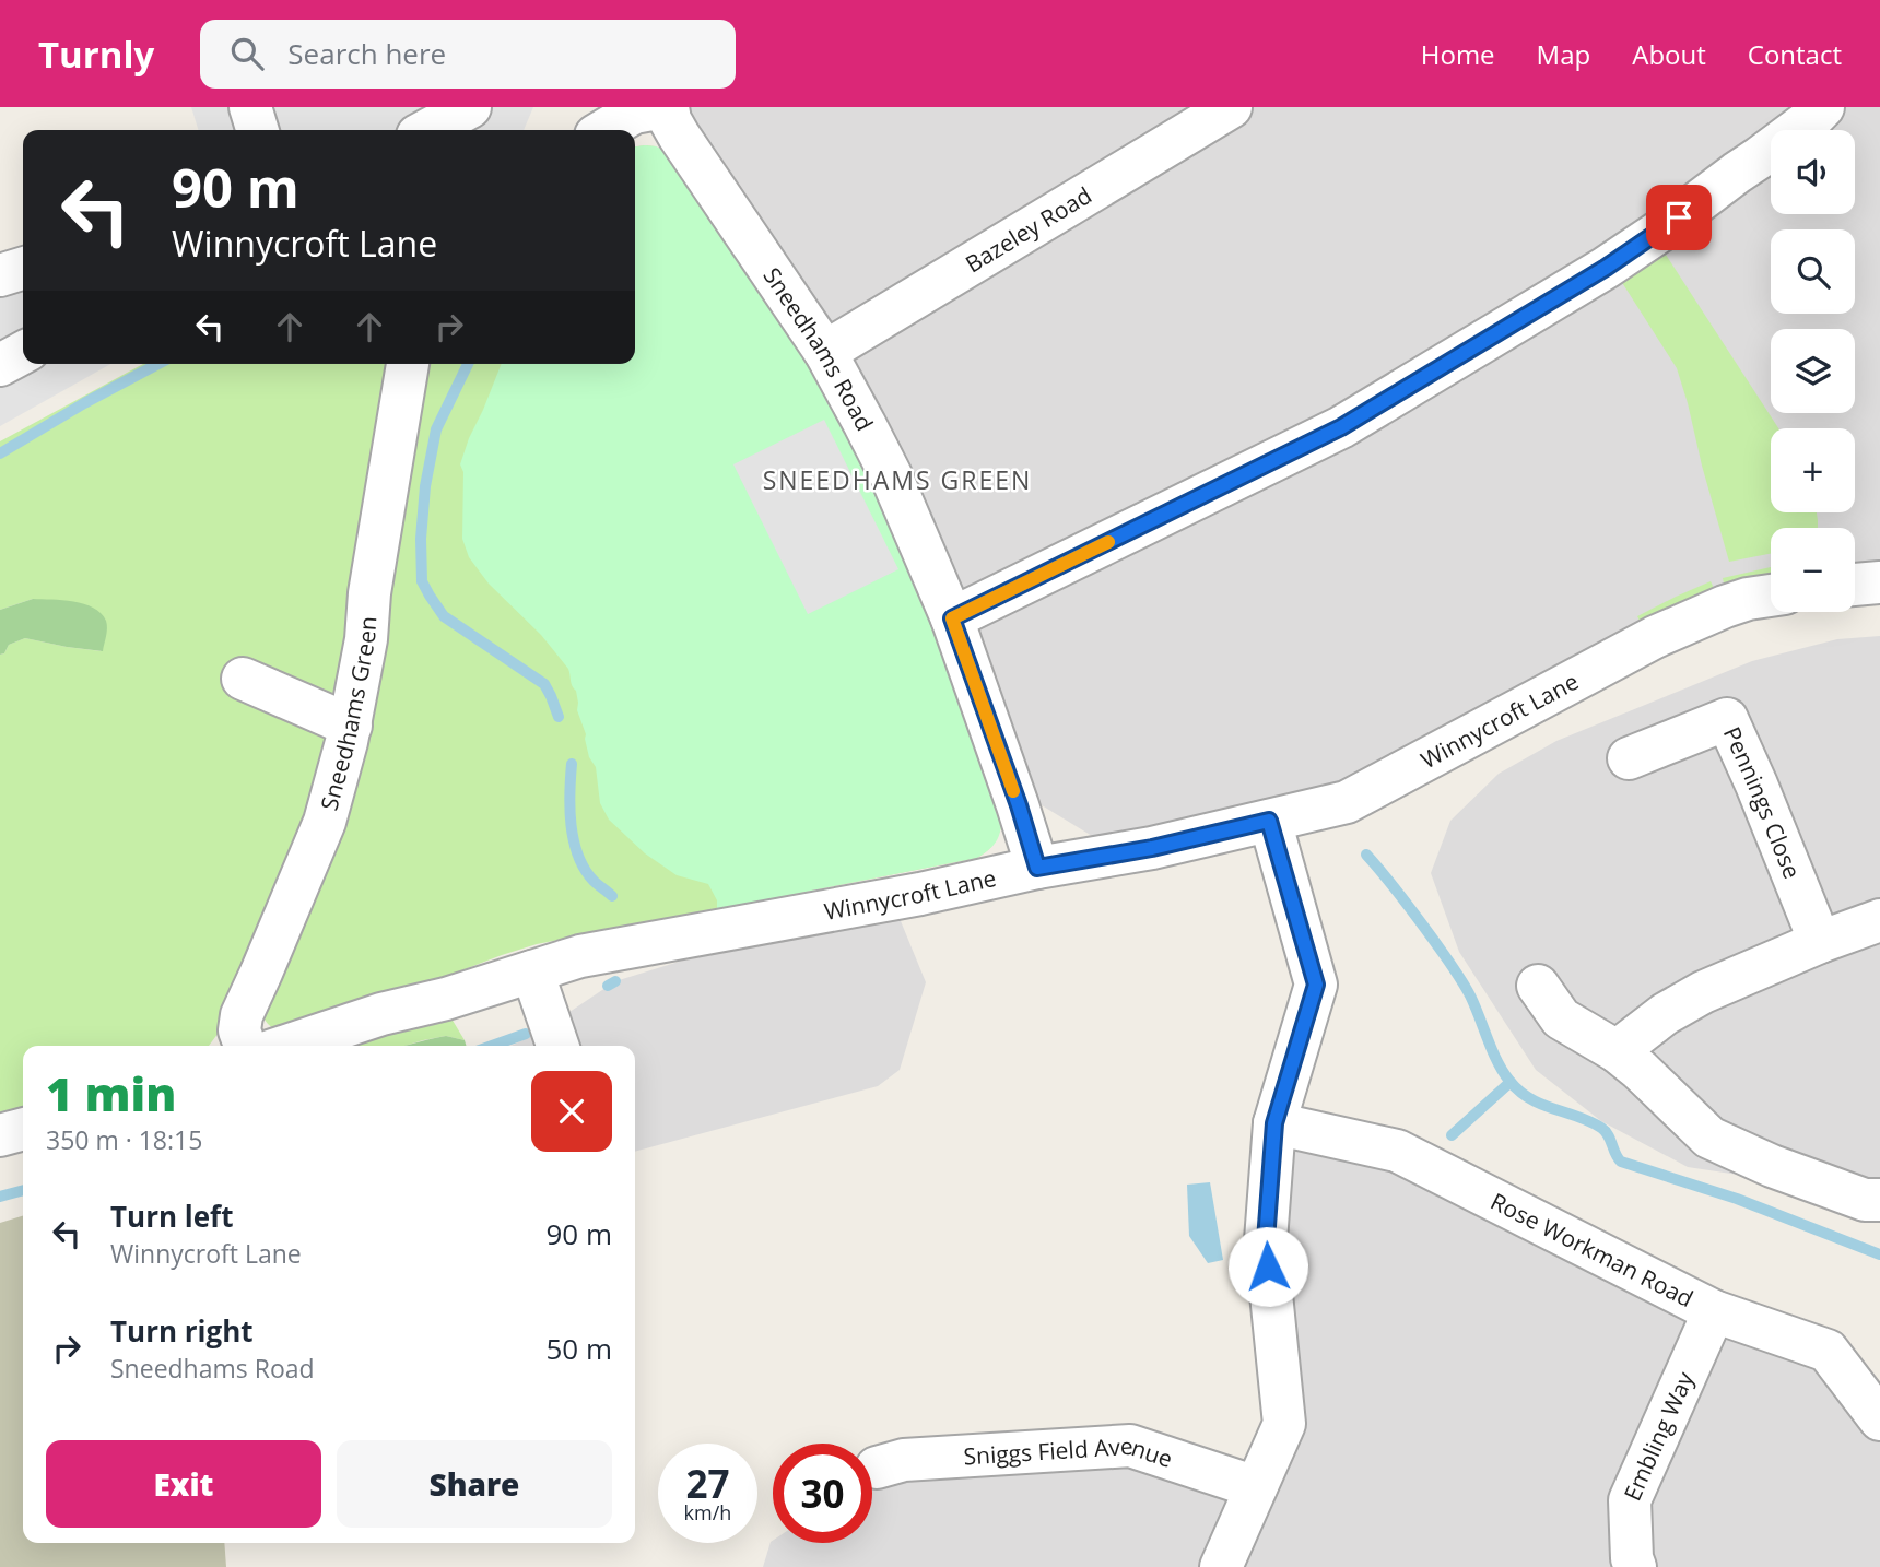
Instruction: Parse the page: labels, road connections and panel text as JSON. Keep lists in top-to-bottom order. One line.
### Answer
{"streets":{"street":["Bazeley Road","Sneedhams Road","Sneedhams Green","Winnycroft Lane","Pennings Close","Rose Workman Road","Embling Way","Sniggs Field Avenue"]},"crossings":[["Bazeley Road","Sneedhams Road"],["Sneedhams Road","Winnycroft Lane"],["Rose Workman Road","Embling Way"]],"districts":["SNEEDHAMS GREEN"],"page":{"header":"Turnly","search":"Search here","nav":["Home","Map","About","Contact"],"map_buttons":["+","−"],"turn":["90 m","Winnycroft Lane"],"heading":["1 min","350 m · 18:15"],"list":[{"name":"Turn left","note":"Winnycroft Lane","value":"90 m"},{"name":"Turn right","note":"Sneedhams Road","value":"50 m"}],"buttons":["Exit","Share"],"speed":"27 km/h","limit":"30"}}
